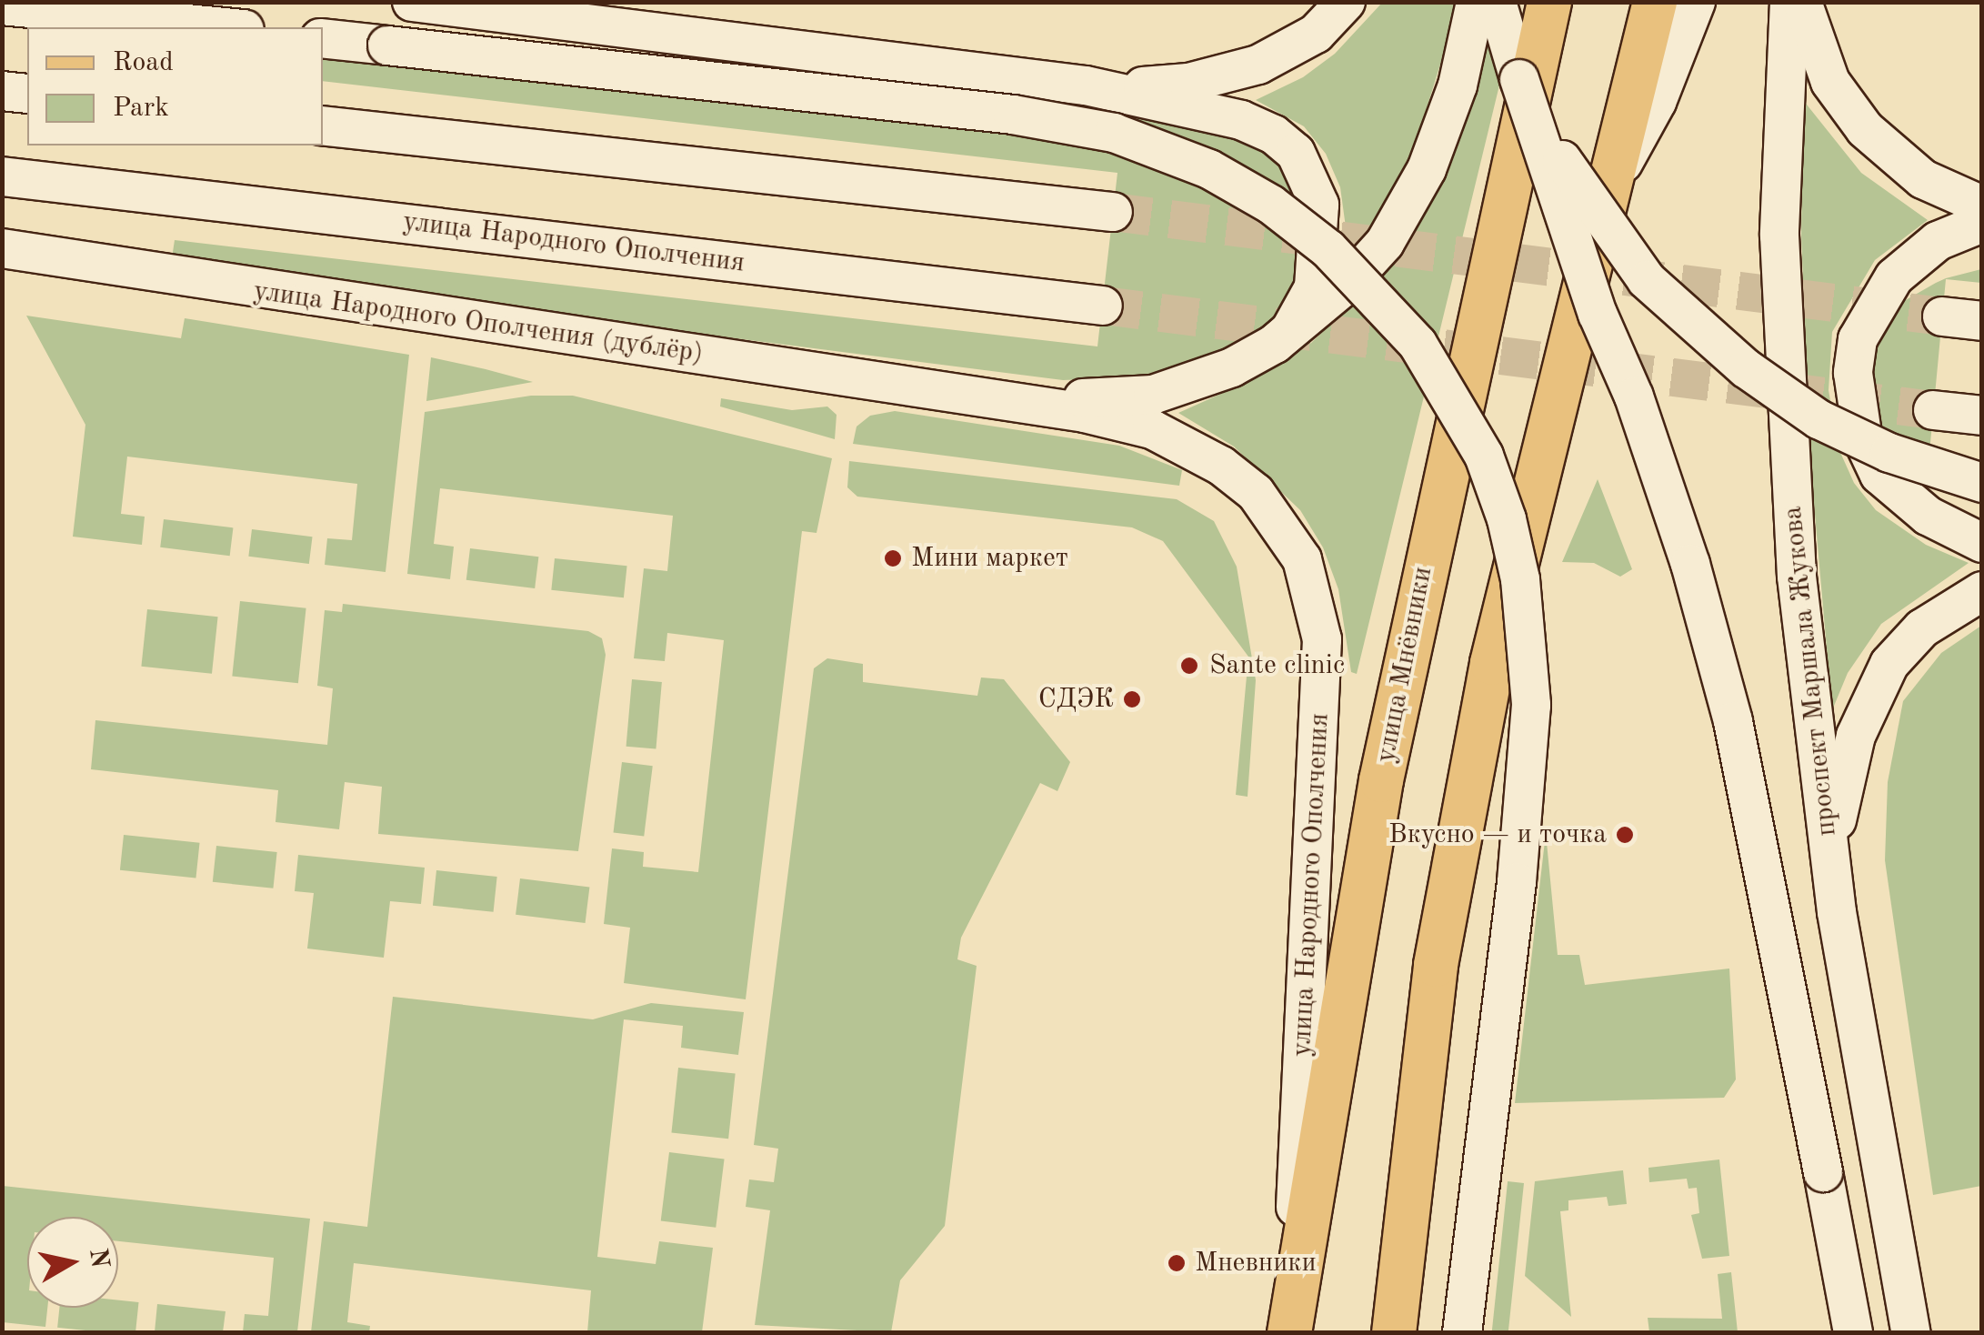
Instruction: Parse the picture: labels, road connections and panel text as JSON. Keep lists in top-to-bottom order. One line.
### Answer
{"streets":{"main road":["улица Народного Ополчения","улица Народного Ополчения (дублёр)","улица Мнёвники","проспект Маршала Жукова"]},"crossings":[["улица Народного Ополчения","улица Народного Ополчения (дублёр)"],["улица Народного Ополчения","улица Мнёвники"]],"places":["Мини маркет","Sante clinic","СДЭК","Вкусно — и точка","Мневники"],"legend":["Road","Park"],"north":"right"}
